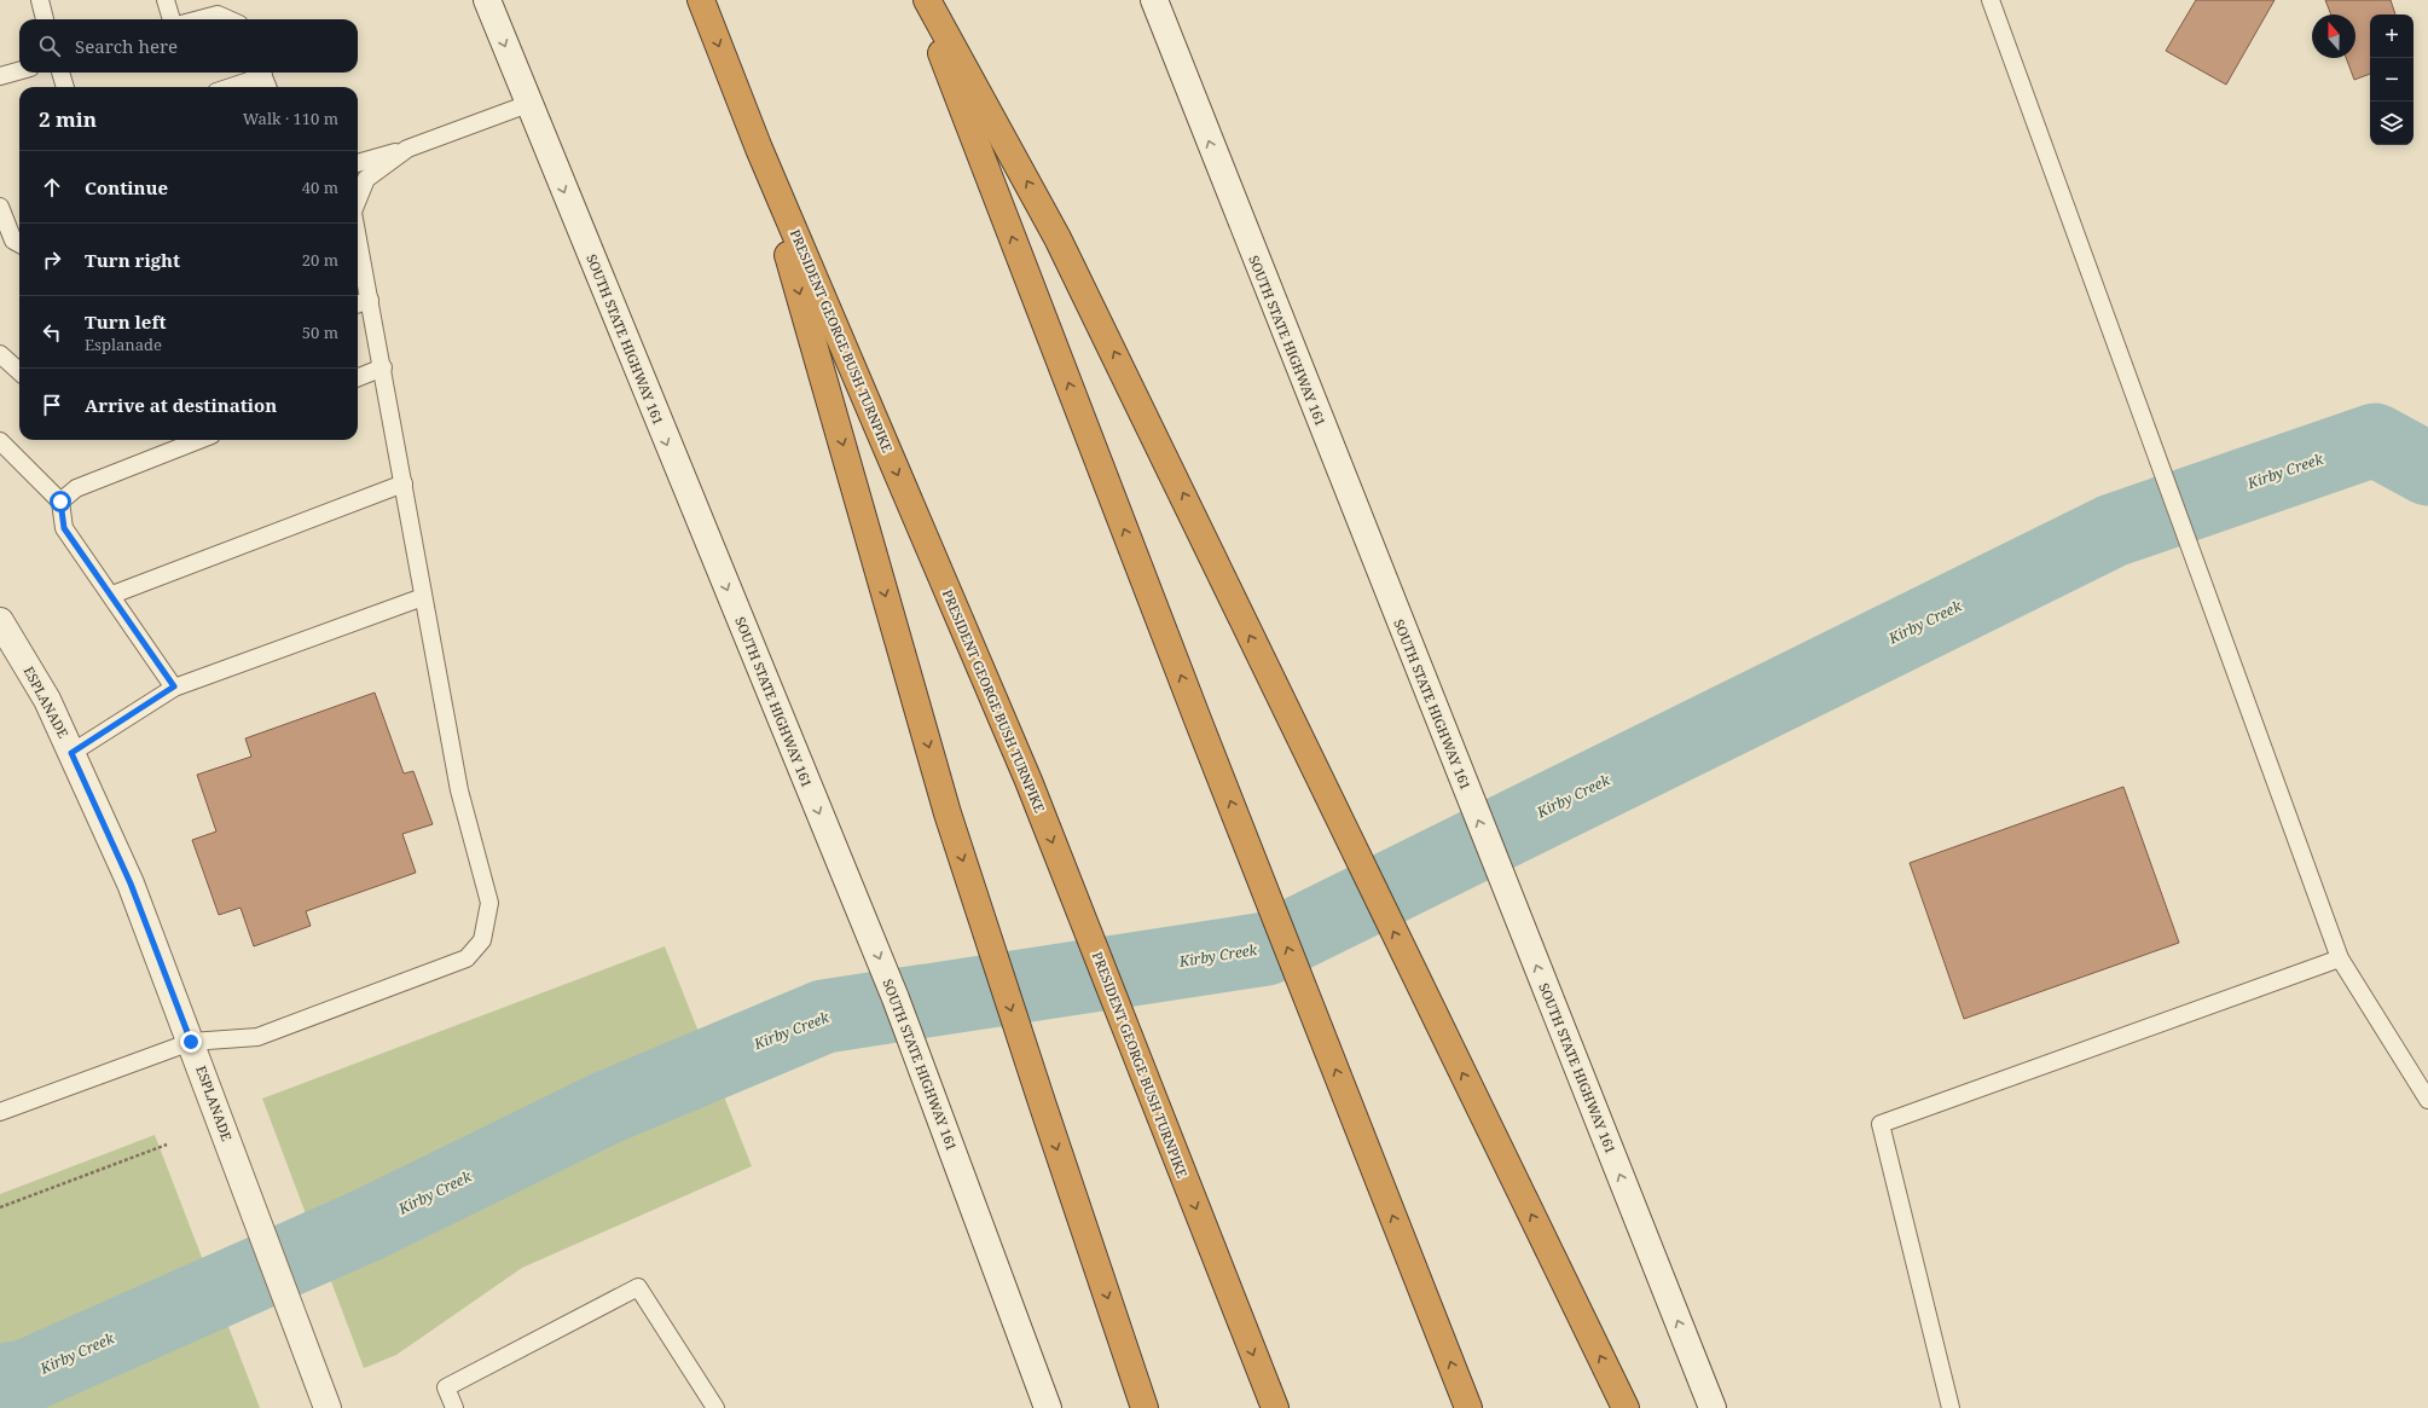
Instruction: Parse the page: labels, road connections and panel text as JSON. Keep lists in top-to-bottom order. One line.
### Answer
{"streets":{"highway":["PRESIDENT GEORGE BUSH TURNPIKE"],"main road":["SOUTH STATE HIGHWAY 161","ESPLANADE"]},"water":["Kirby Creek"],"north":"top","page":{"map_buttons":["+","−"],"search":"Search here","heading":["2 min","Walk · 110 m"],"list":[["Continue","40 m"],["Turn right","20 m"],["Turn left","Esplanade","50 m"],"Arrive at destination"]}}
